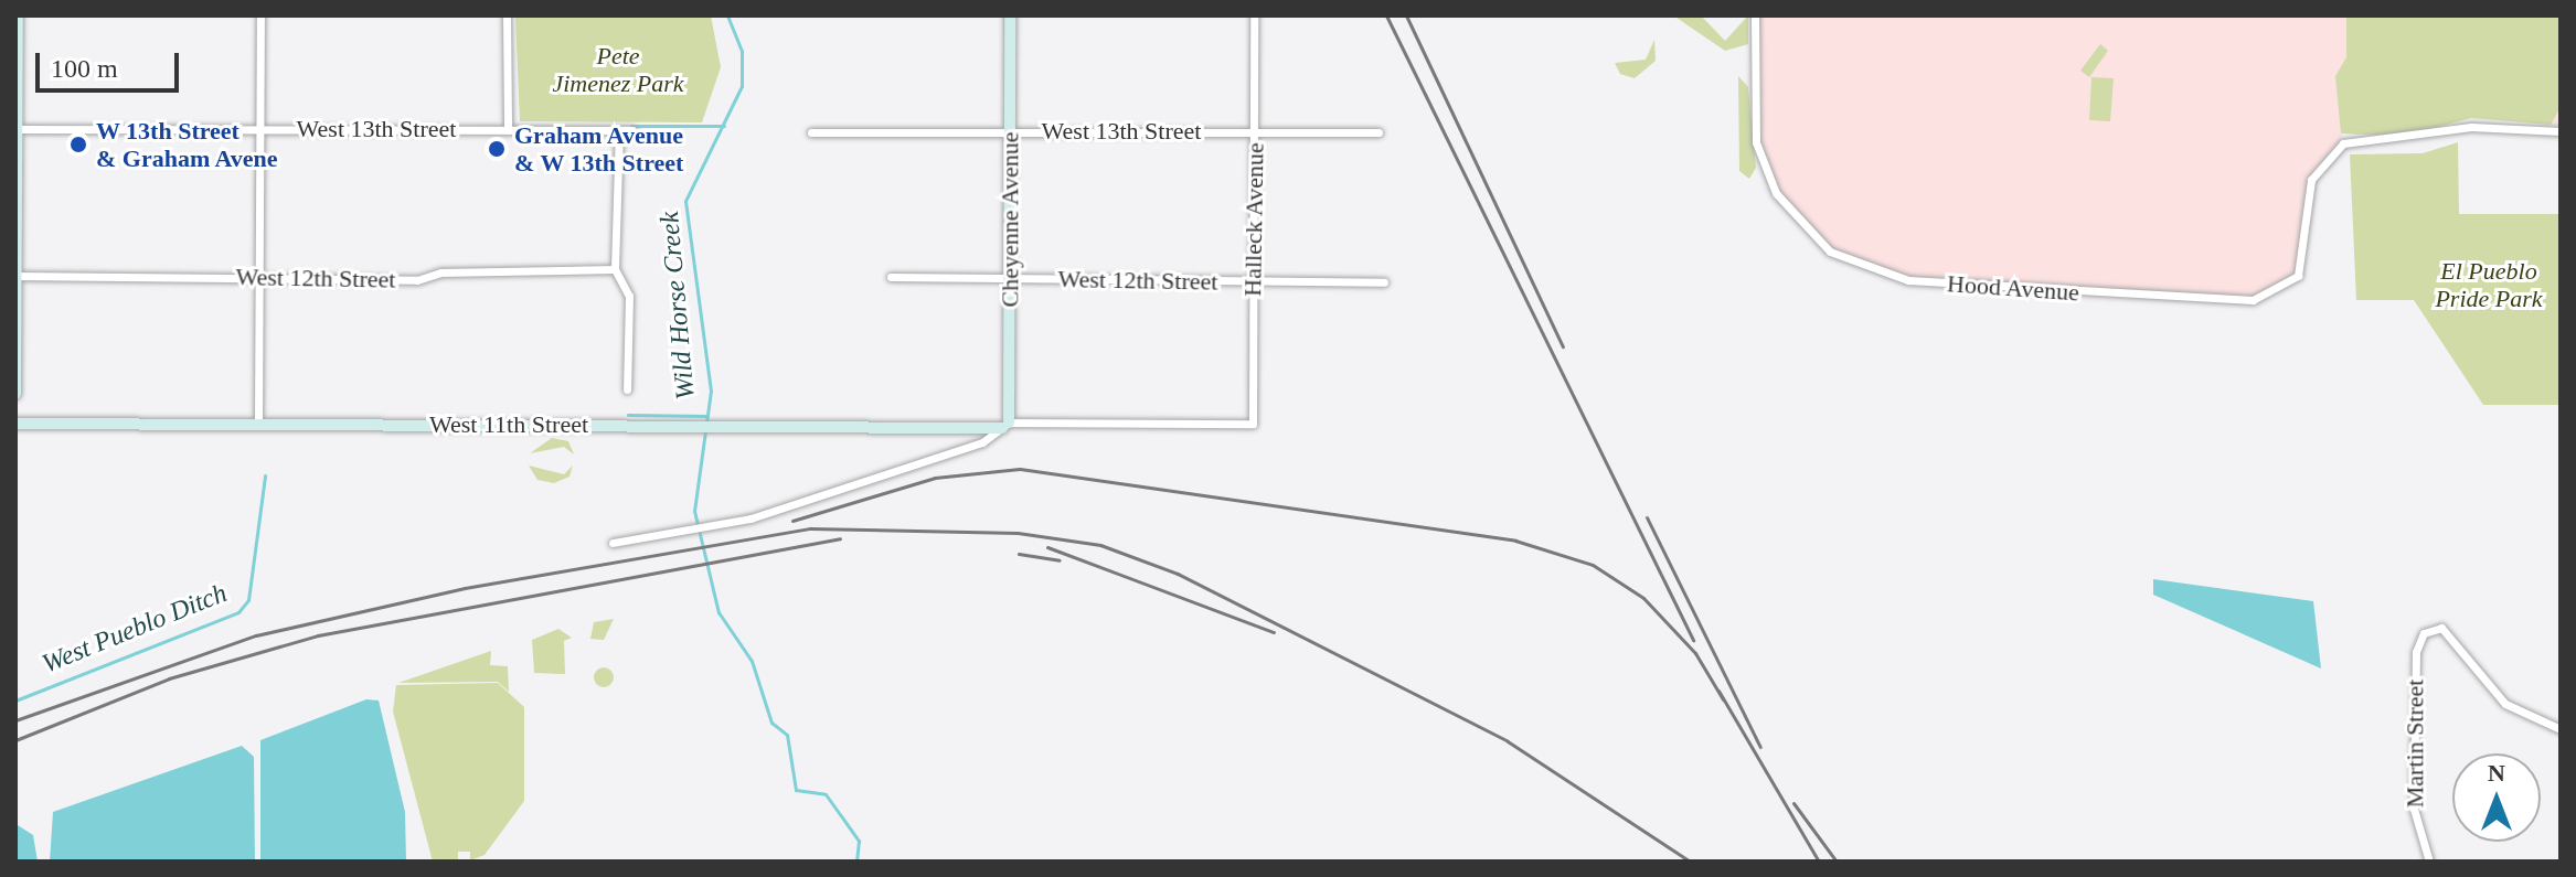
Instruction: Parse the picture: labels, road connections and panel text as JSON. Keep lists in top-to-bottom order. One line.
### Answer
{"streets":{"street":["West 13th Street","Cheyenne Avenue","Halleck Avenue","West 12th Street","Hood Avenue","West 11th Street","Martin Street"]},"crossings":[["West 13th Street","Cheyenne Avenue"],["West 13th Street","Halleck Avenue"],["Cheyenne Avenue","West 12th Street"],["Cheyenne Avenue","West 11th Street"],["Halleck Avenue","West 12th Street"],["Halleck Avenue","West 11th Street"]],"water":["Wild Horse Creek","West Pueblo Ditch"],"parks":["Pete Jimenez Park","El Pueblo Pride Park"],"places":["W 13th Street & Graham Avene","Graham Avenue & W 13th Street"],"scale_bar":"100 m","north":"top"}
